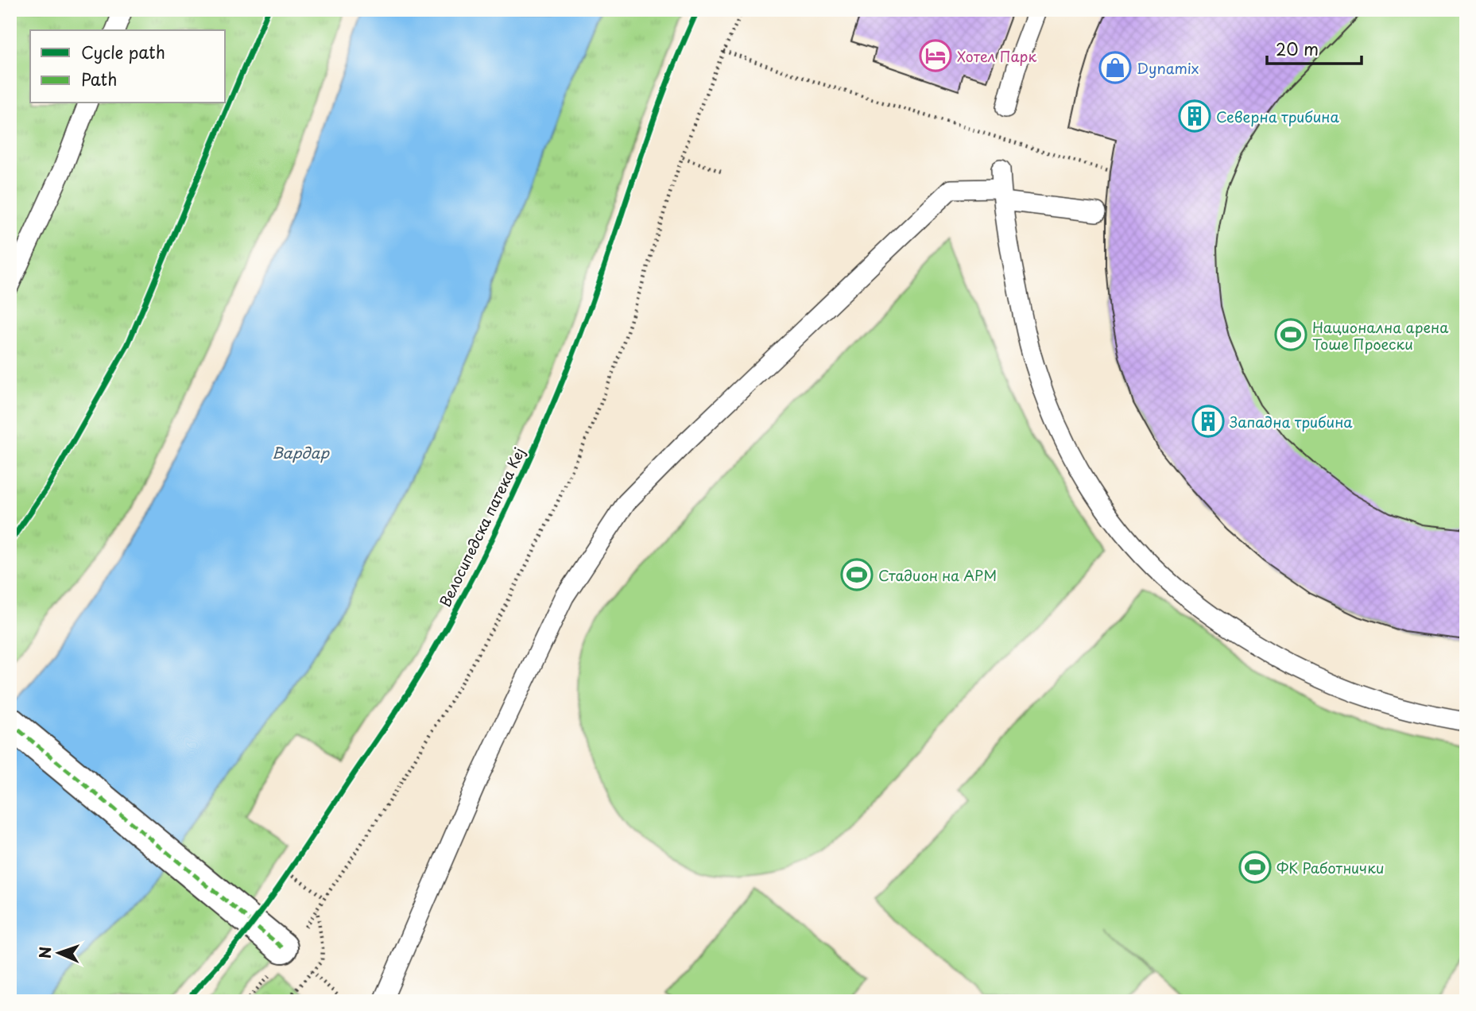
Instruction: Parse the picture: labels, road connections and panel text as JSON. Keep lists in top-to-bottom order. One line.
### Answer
{"streets":{"cycle path":["Велосипедска патека Кеј"]},"water":["Вардар"],"places":{"hotel":["Хотел Парк"],"shop":["Dynamix"],"building":["Северна трибина","Западна трибина"],"sports":["Национална арена Тоше Проески","Стадион на АРМ","ФК Работнички"]},"legend":["Cycle path","Path"],"scale_bar":"20 m","north":"left"}
